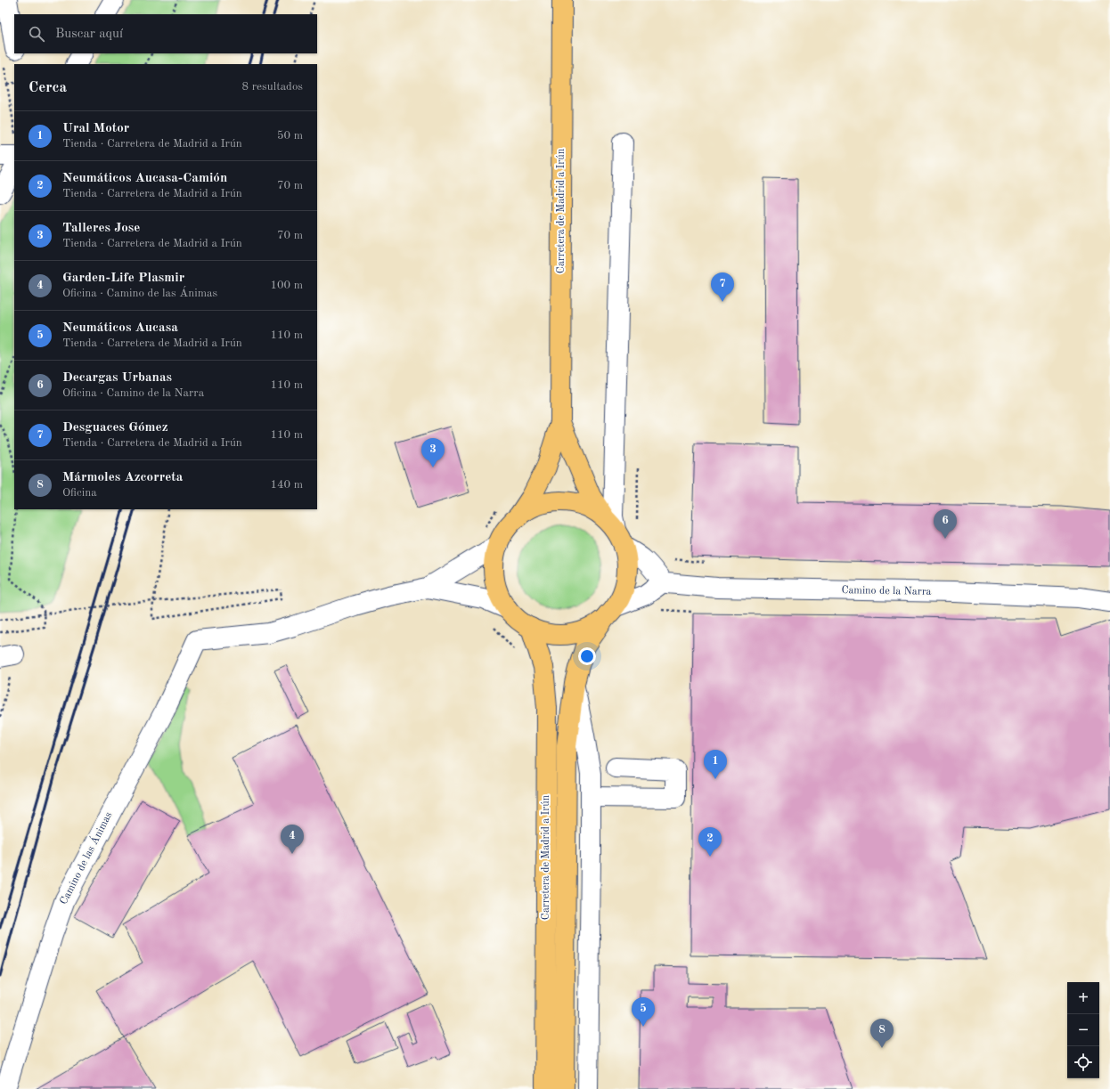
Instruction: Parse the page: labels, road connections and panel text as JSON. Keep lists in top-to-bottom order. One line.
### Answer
{"streets":{"highway":["Carretera de Madrid a Irún"],"street":["Camino de la Narra","Camino de las Ánimas"]},"page":{"search":"Buscar aquí","heading":["Cerca","8 resultados"],"list":[{"mark":"1","name":"Ural Motor","note":"Tienda · Carretera de Madrid a Irún","value":"50 m"},{"mark":"2","name":"Neumáticos Aucasa-Camión","note":"Tienda · Carretera de Madrid a Irún","value":"70 m"},{"mark":"3","name":"Talleres Jose","note":"Tienda · Carretera de Madrid a Irún","value":"70 m"},{"mark":"4","name":"Garden-Life Plasmir","note":"Oficina · Camino de las Ánimas","value":"100 m"},{"mark":"5","name":"Neumáticos Aucasa","note":"Tienda · Carretera de Madrid a Irún","value":"110 m"},{"mark":"6","name":"Decargas Urbanas","note":"Oficina · Camino de la Narra","value":"110 m"},{"mark":"7","name":"Desguaces Gómez","note":"Tienda · Carretera de Madrid a Irún","value":"110 m"},{"mark":"8","name":"Mármoles Azcorreta","note":"Oficina","value":"140 m"}],"pins":["7","3","6","1","4","2","5","8"],"map_buttons":["+","−"]}}
